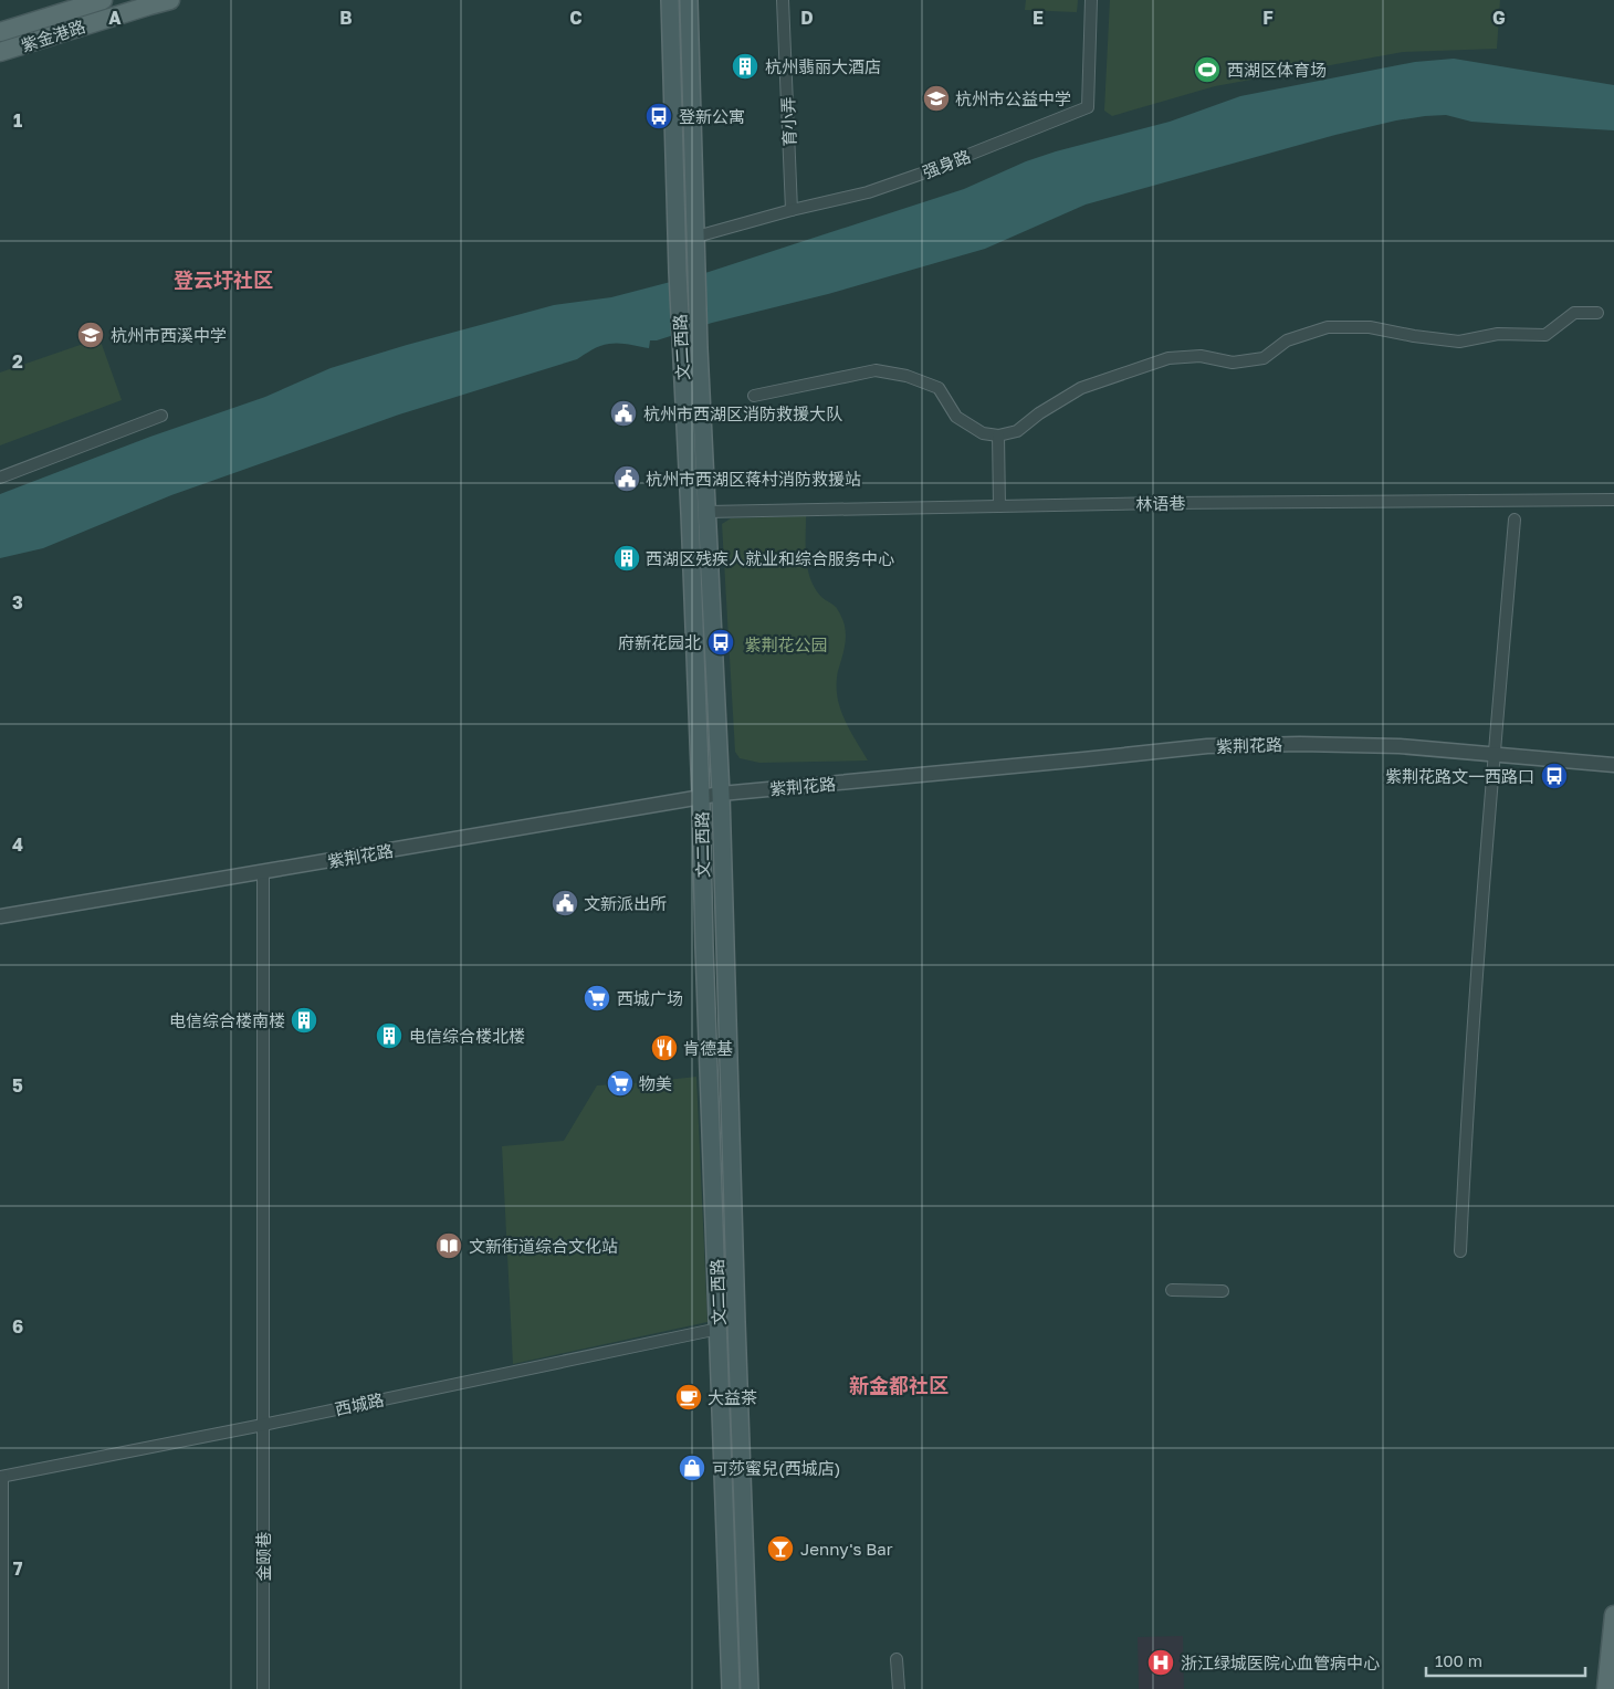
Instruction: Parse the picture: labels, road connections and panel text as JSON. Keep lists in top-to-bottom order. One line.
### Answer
{"streets":{"main road":["紫金港路","文二西路"],"street":["育小弄","强身路","林语巷","紫荆花路","西城路","金颐巷"]},"crossings":[["育小弄","强身路"],["强身路","文二西路"],["文二西路","林语巷"],["文二西路","紫荆花路"],["文二西路","西城路"],["紫荆花路","金颐巷"],["西城路","金颐巷"]],"districts":["登云圩社区","新金都社区"],"parks":["紫荆花公园"],"places":{"building":["杭州翡丽大酒店","西湖区残疾人就业和综合服务中心","电信综合楼南楼","电信综合楼北楼"],"sports":["西湖区体育场"],"school or university":["杭州市公益中学","杭州市西溪中学"],"bus stop":["登新公寓","府新花园北","紫荆花路文一西路口"],"public building":["杭州市西湖区消防救援大队","杭州市西湖区蒋村消防救援站","文新派出所"],"supermarket":["西城广场","物美"],"restaurant":["肯德基"],"library":["文新街道综合文化站"],"cafe":["大益茶"],"shop":["可莎蜜兒(西城店)"],"bar":["Jenny's Bar"],"hospital":["浙江绿城医院心血管病中心"]},"scale_bar":"100 m","grid":{"columns":["A","B","C","D","E","F","G"],"rows":["1","2","3","4","5","6","7"]}}
